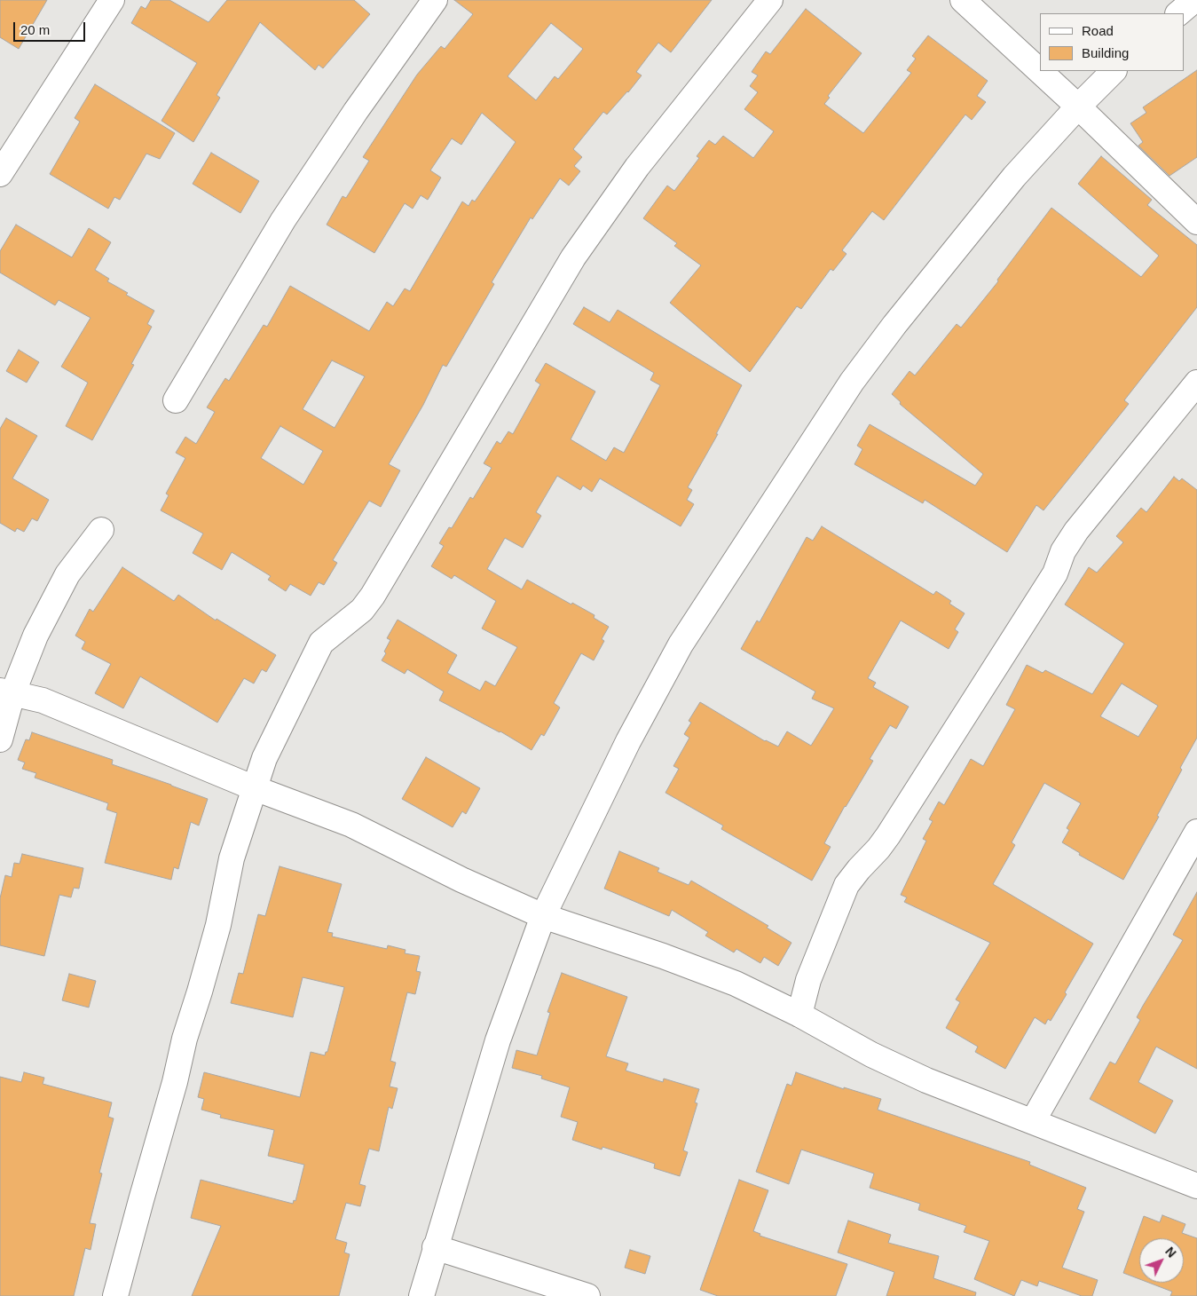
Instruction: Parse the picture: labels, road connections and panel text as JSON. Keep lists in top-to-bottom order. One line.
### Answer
{"legend":["Road","Building"],"scale_bar":"20 m","north":"top right"}
